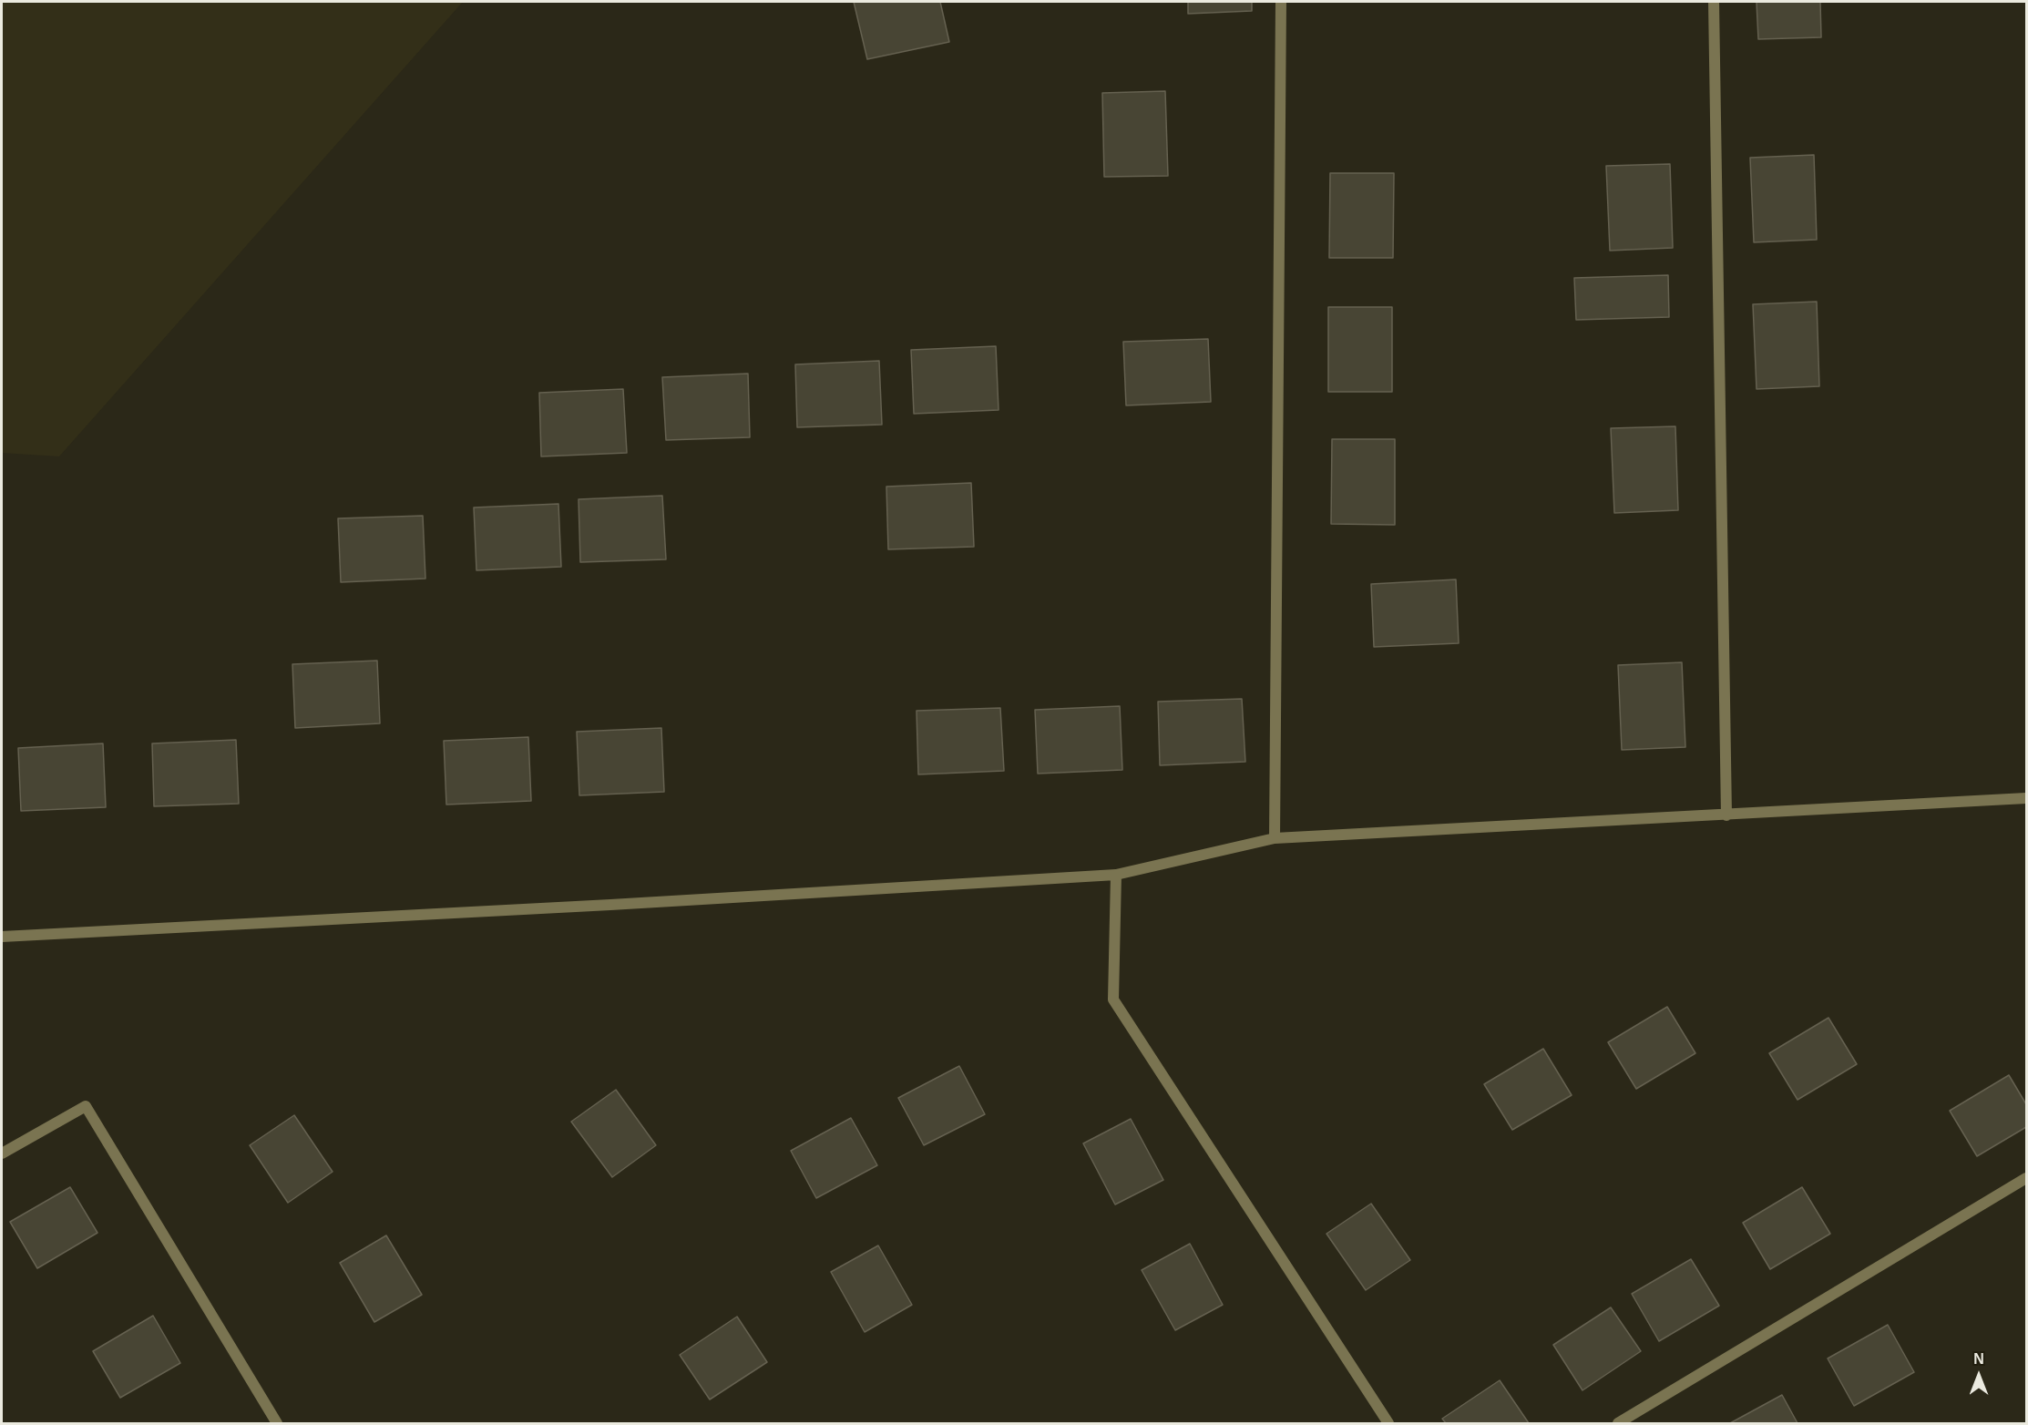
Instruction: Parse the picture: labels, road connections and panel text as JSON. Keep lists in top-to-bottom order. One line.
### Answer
{"north":"top"}
